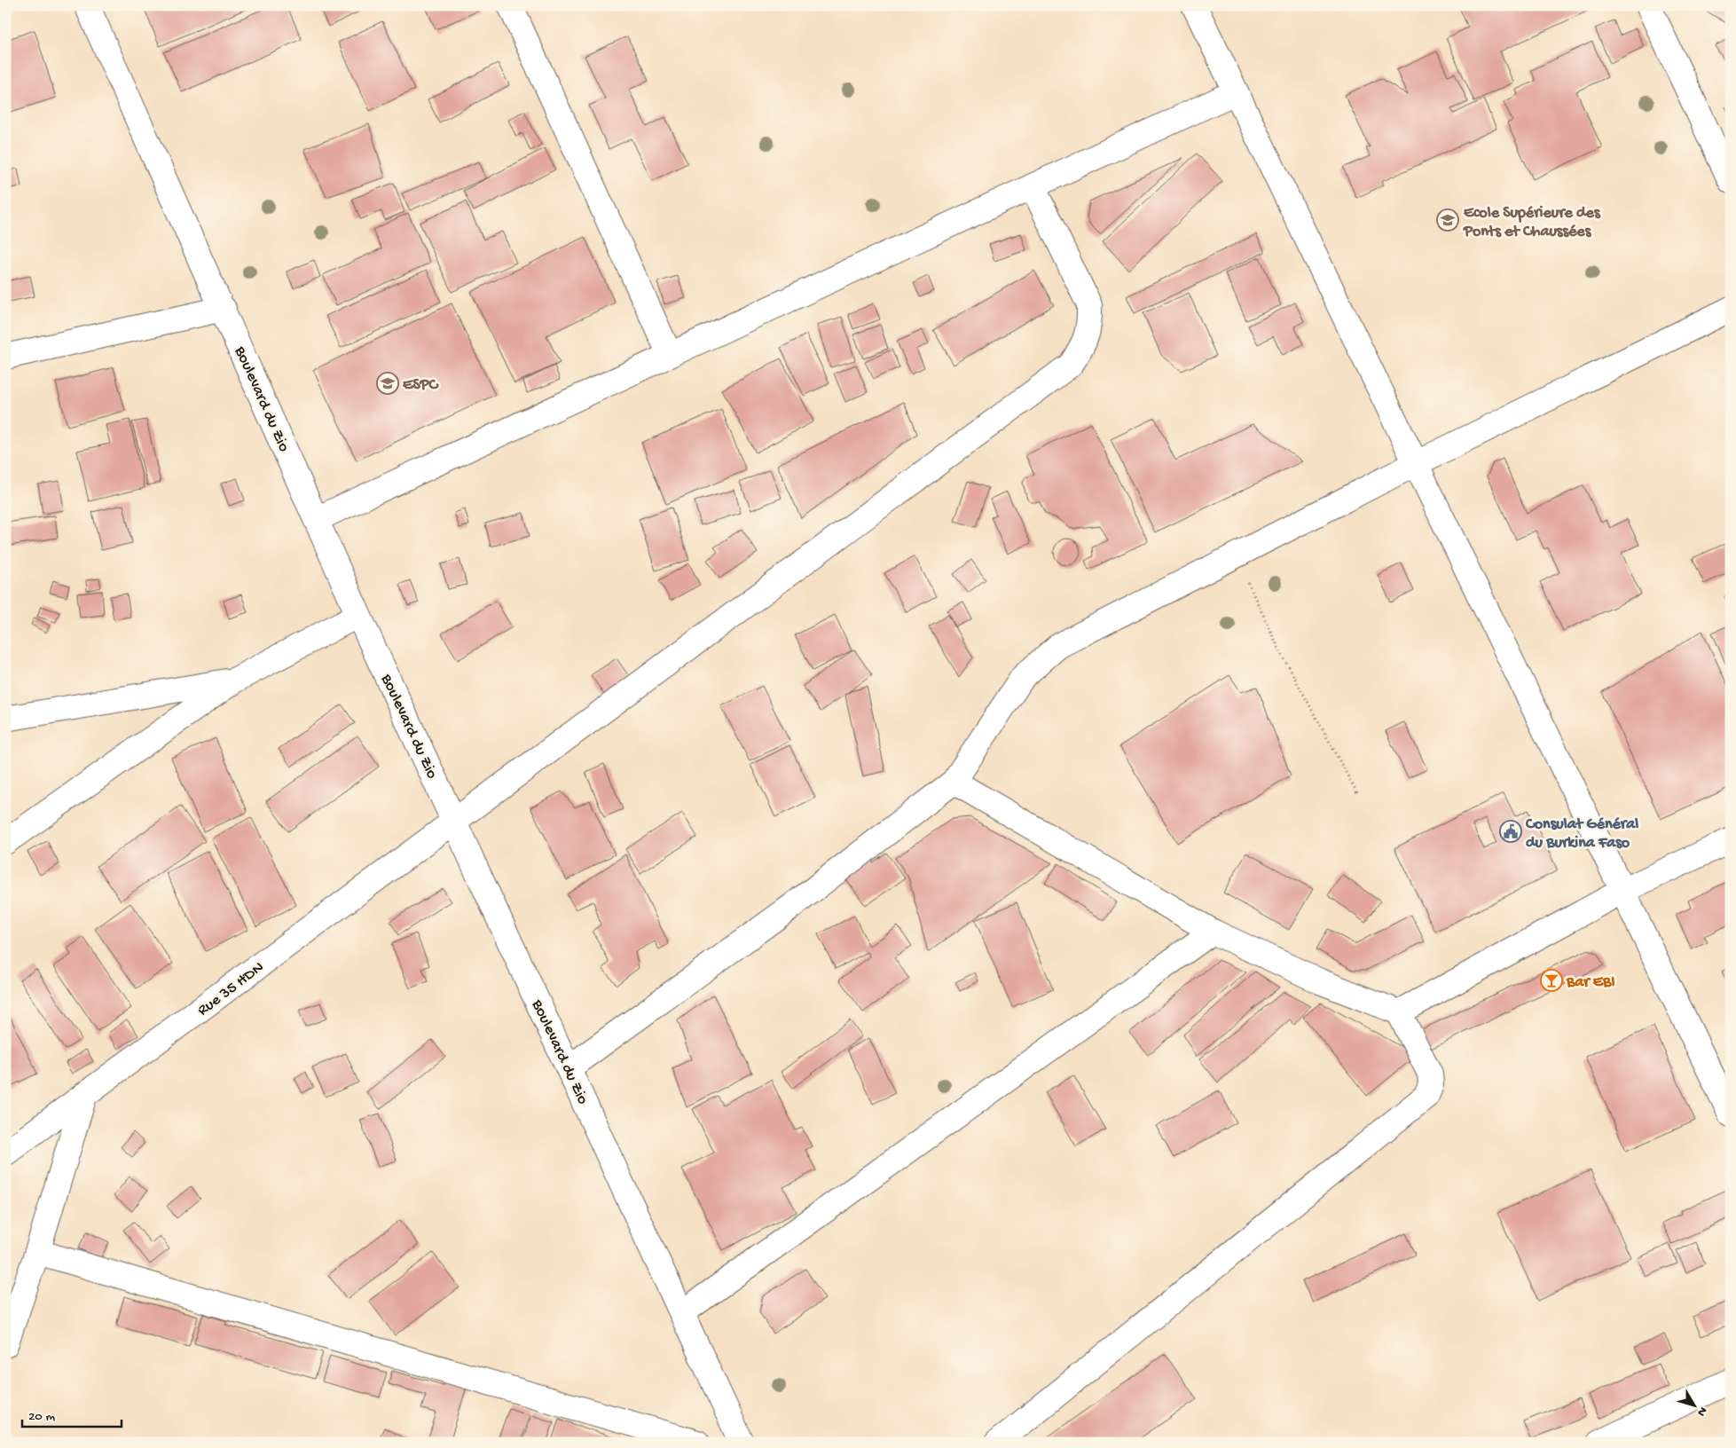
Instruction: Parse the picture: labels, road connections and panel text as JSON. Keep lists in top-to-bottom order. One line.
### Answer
{"streets":{"street":["Boulevard du Zio","Rue 35 HDN"]},"crossings":[["Boulevard du Zio","Rue 35 HDN"]],"places":{"school or university":["Ecole Supérieure des Ponts et Chaussées","ESPC"],"public building":["Consulat Général du Burkina Faso"],"bar":["Bar EBI"]},"scale_bar":"20 m","north":"bottom right"}
